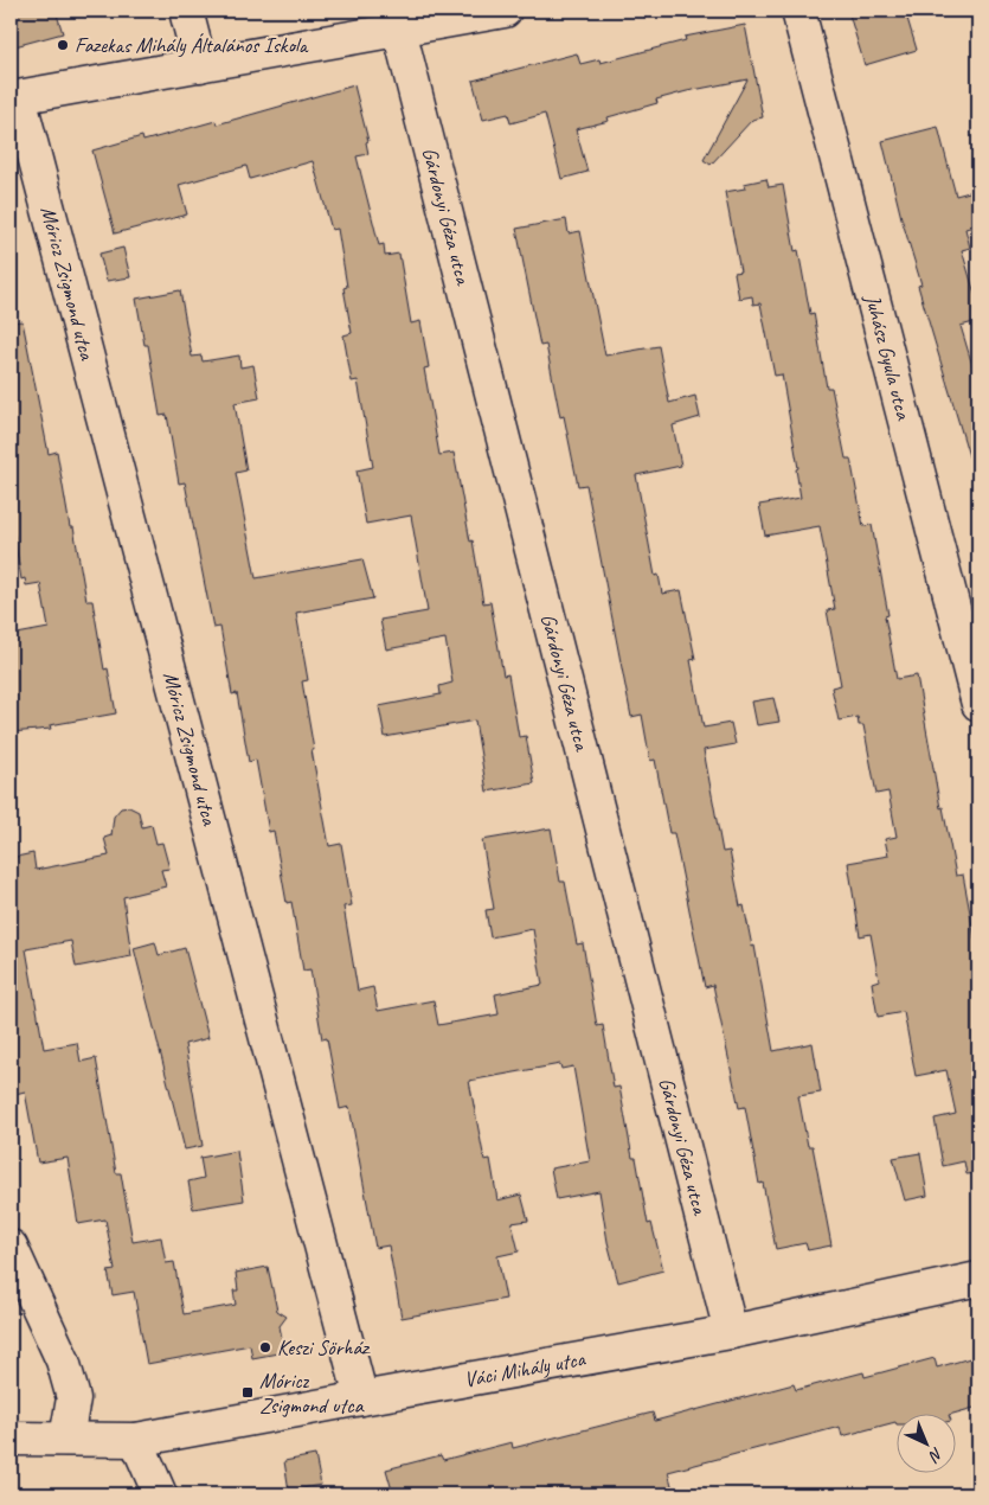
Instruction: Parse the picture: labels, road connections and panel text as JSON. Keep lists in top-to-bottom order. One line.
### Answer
{"streets":{"street":["Gárdonyi Géza utca","Móricz Zsigmond utca","Juhász Gyula utca","Váci Mihály utca"]},"crossings":[["Gárdonyi Géza utca","Váci Mihály utca"],["Móricz Zsigmond utca","Váci Mihály utca"]],"places":{"other":["Fazekas Mihály Általános Iskola","Keszi Sörház"],"transit":["Móricz Zsigmond utca"]},"north":"bottom right"}
